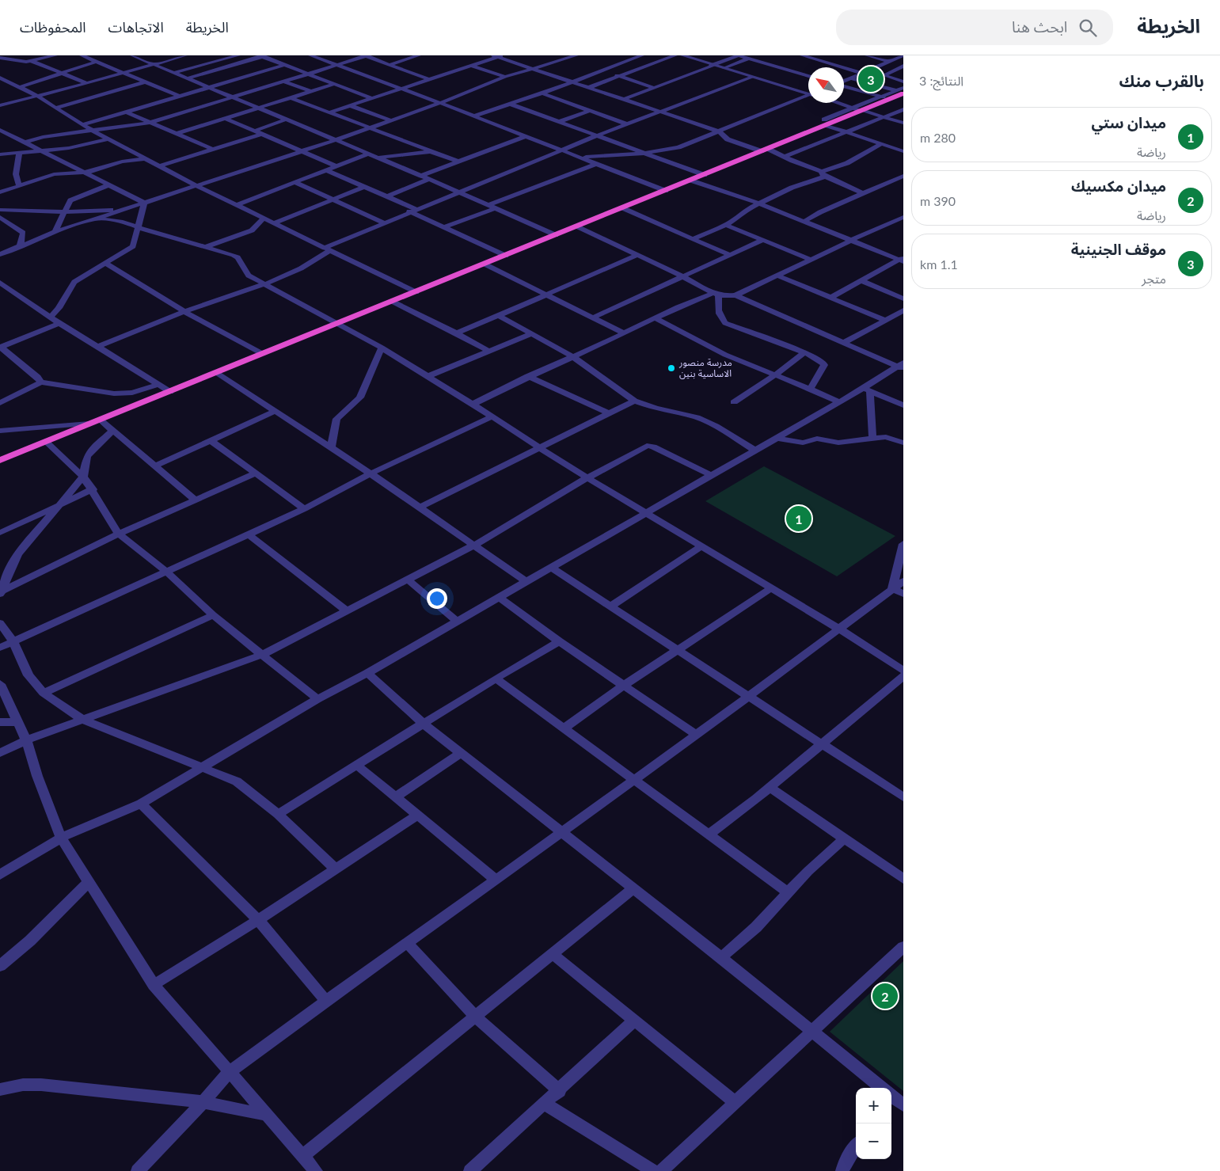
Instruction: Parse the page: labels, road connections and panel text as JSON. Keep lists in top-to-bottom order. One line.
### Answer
{"places":["مدرسة منصور الاساسية بنين"],"north":"top left","page":{"header":"الخريطة","search":"ابحث هنا","nav":["الخريطة","الاتجاهات","المحفوظات"],"heading":["بالقرب منك","النتائج: 3"],"pins":["3","1","2"],"list":[{"mark":"1","name":"ميدان ستي","note":"رياضة","value":"280 m"},{"mark":"2","name":"ميدان مكسيك","note":"رياضة","value":"390 m"},{"mark":"3","name":"موقف الجنينية","note":"متجر","value":"1.1 km"}],"map_buttons":["+","−"]}}
